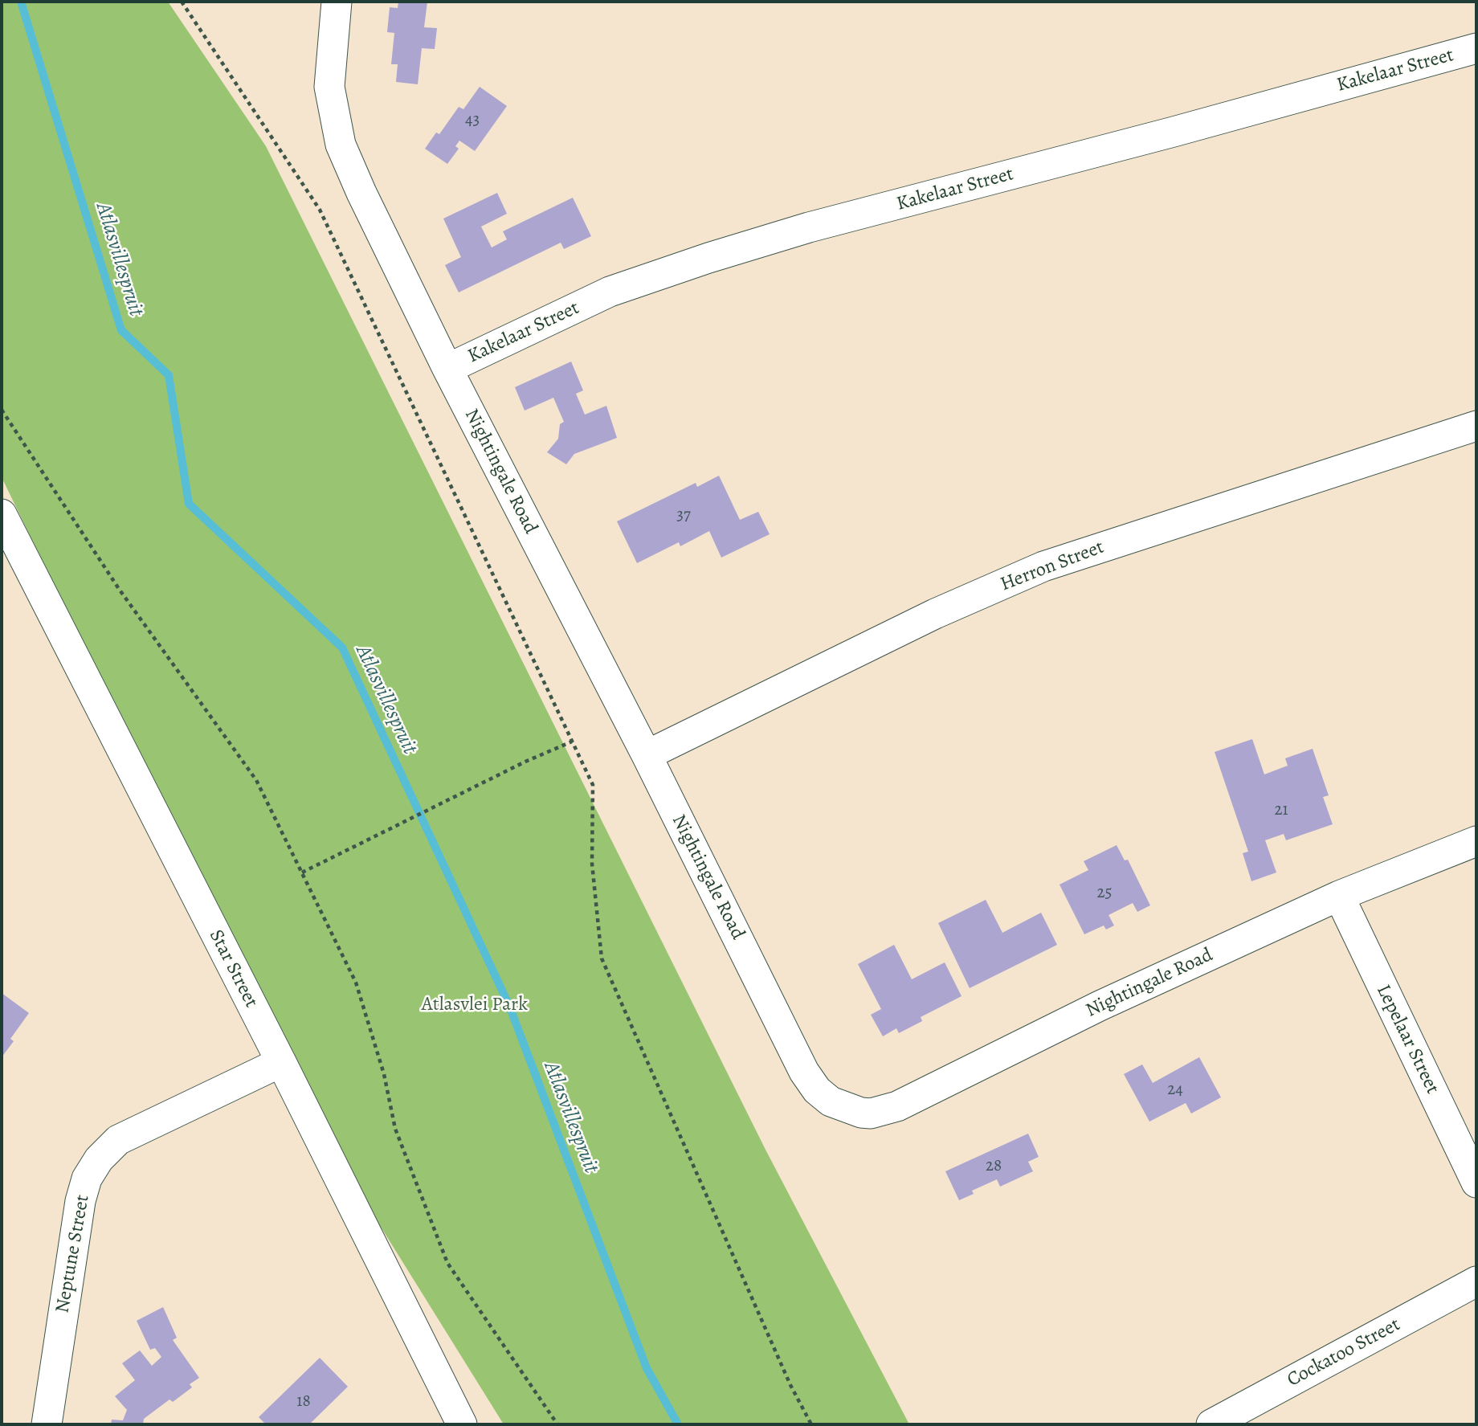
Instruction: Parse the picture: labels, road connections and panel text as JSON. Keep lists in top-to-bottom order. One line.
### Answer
{"streets":{"street":["Kakelaar Street","Nightingale Road","Herron Street","Star Street","Lepelaar Street","Neptune Street","Cockatoo Street"]},"crossings":[["Kakelaar Street","Nightingale Road"],["Nightingale Road","Herron Street"],["Nightingale Road","Lepelaar Street"],["Star Street","Neptune Street"]],"water":["Atlasvillespruit"],"parks":["Atlasvlei Park"],"house_numbers":["43","37","21","25","24","28","18"]}
